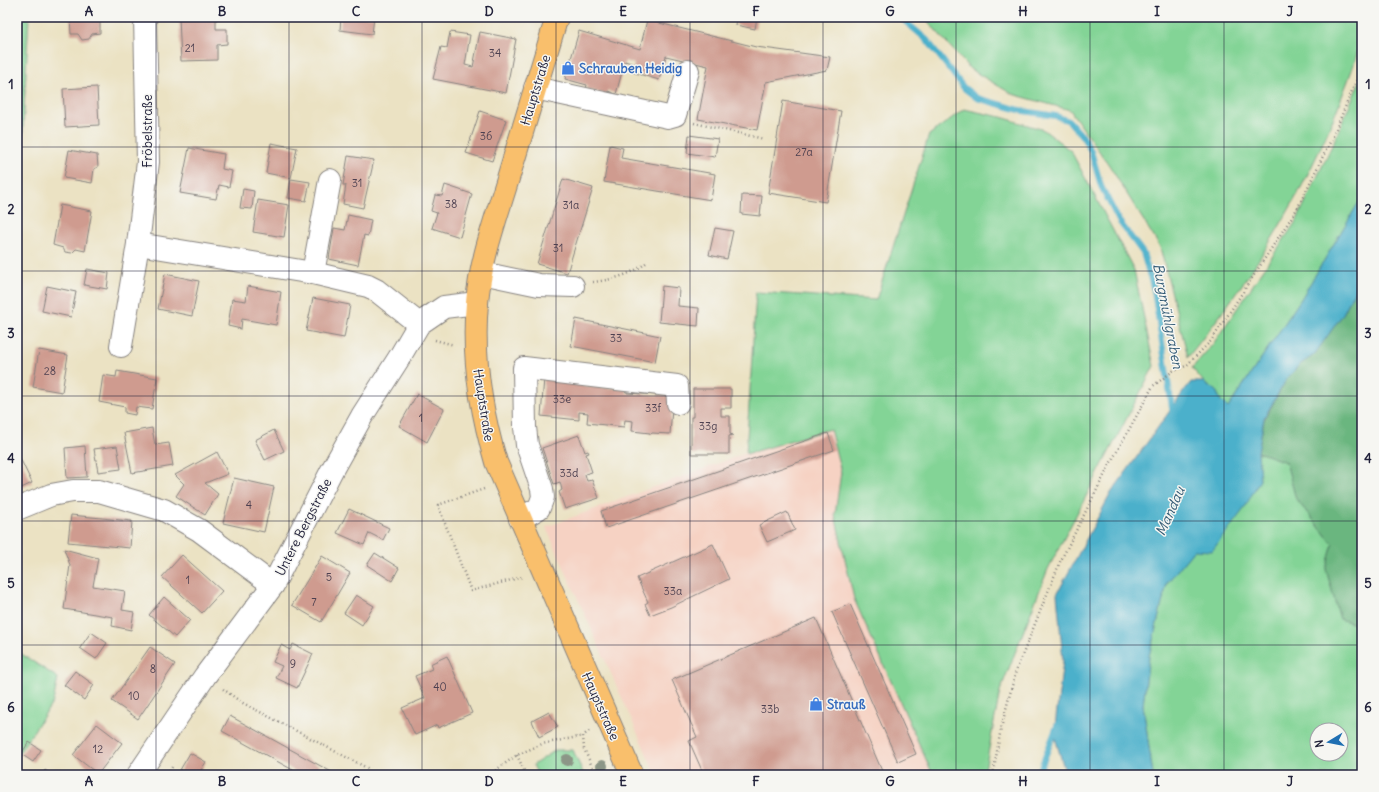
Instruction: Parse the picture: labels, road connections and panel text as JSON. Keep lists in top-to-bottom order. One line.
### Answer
{"streets":{"main road":["Hauptstraße"],"street":["Fröbelstraße","Untere Bergstraße"]},"crossings":[["Hauptstraße","Untere Bergstraße"]],"water":["Burgmühlgraben","Mandau"],"places":{"shop":["Schrauben Heidig","Strauß"]},"house_numbers":["21","34","36","27a","31","38","31a","31","33","28","33e","33f","1","33g","33d","4","5","1","33a","7","9","8","40","10","33b","12"],"north":"left","grid":{"columns":["A","B","C","D","E","F","G","H","I","J"],"rows":["1","2","3","4","5","6"]}}
